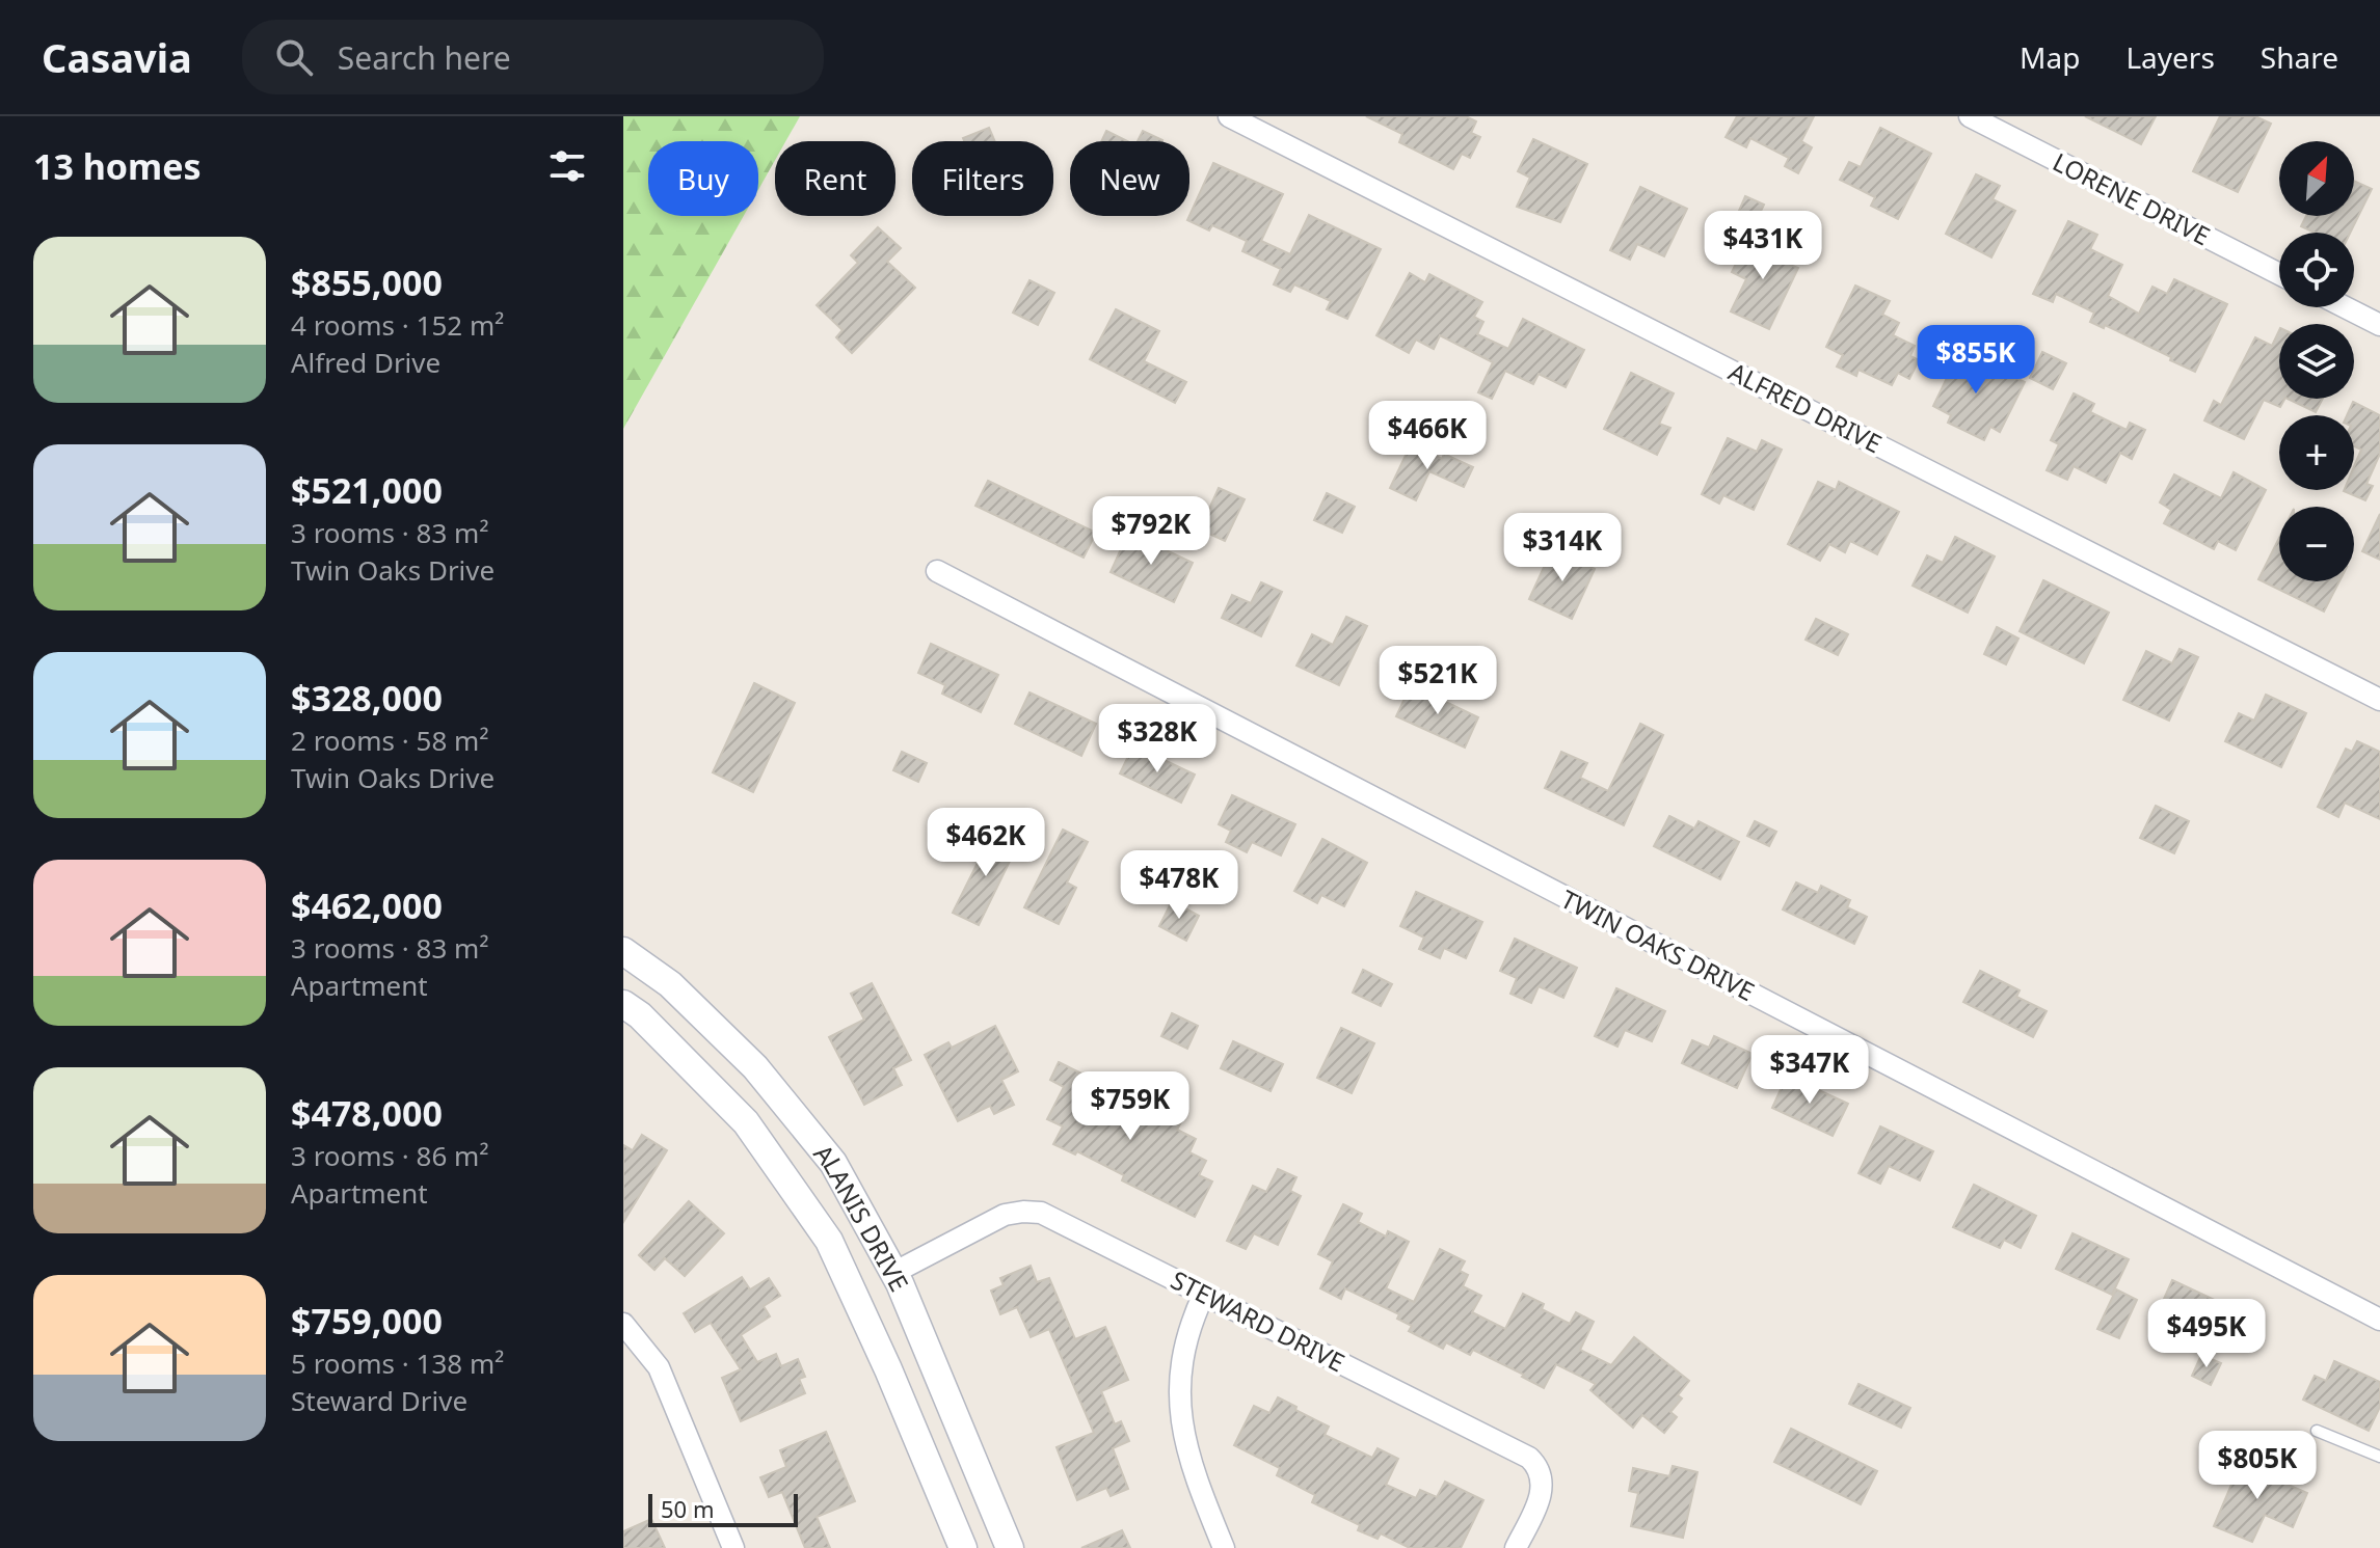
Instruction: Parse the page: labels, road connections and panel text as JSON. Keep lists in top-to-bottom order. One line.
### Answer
{"streets":{"main road":["ALANIS DRIVE"],"street":["LORENE DRIVE","ALFRED DRIVE","TWIN OAKS DRIVE","STEWARD DRIVE"]},"crossings":[["ALANIS DRIVE","STEWARD DRIVE"]],"scale_bar":"50 m","north":"top right","page":{"header":"Casavia","search":"Search here","nav":["Map","Layers","Share"],"heading":"13 homes","map_buttons":["+","−"],"chip":["Buy","Rent","Filters","New"],"price":["$431K","$855K","$466K","$792K","$314K","$521K","$328K","$462K","$478K","$347K","$759K","$495K","$805K"],"list":[{"name":"$855,000","note":"4 rooms · 152 m² · Alfred Drive"},{"name":"$521,000","note":"3 rooms · 83 m² · Twin Oaks Drive"},{"name":"$328,000","note":"2 rooms · 58 m² · Twin Oaks Drive"},{"name":"$462,000","note":"3 rooms · 83 m² · Apartment"},{"name":"$478,000","note":"3 rooms · 86 m² · Apartment"},{"name":"$759,000","note":"5 rooms · 138 m² · Steward Drive"}],"scale":"50 m"}}
